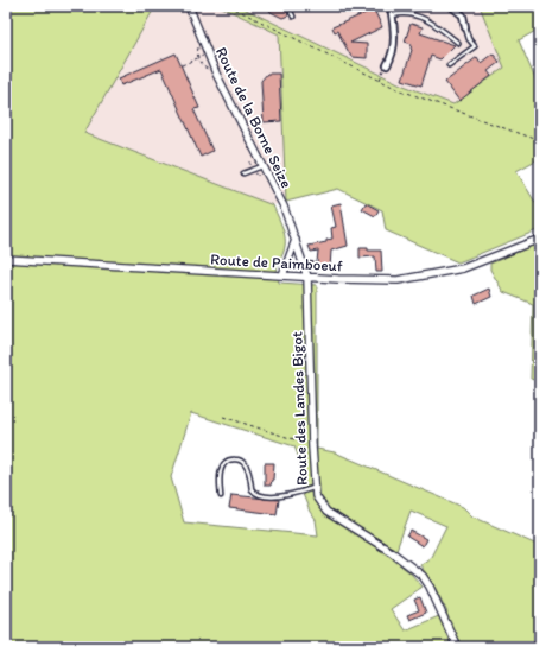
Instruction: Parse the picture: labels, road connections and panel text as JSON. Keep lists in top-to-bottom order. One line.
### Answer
{"streets":{"street":["Route de la Borne Seize","Route de Paimboeuf","Route des Landes Bigot"]},"crossings":[["Route de la Borne Seize","Route de Paimboeuf"],["Route de la Borne Seize","Route des Landes Bigot"],["Route de Paimboeuf","Route des Landes Bigot"]]}
